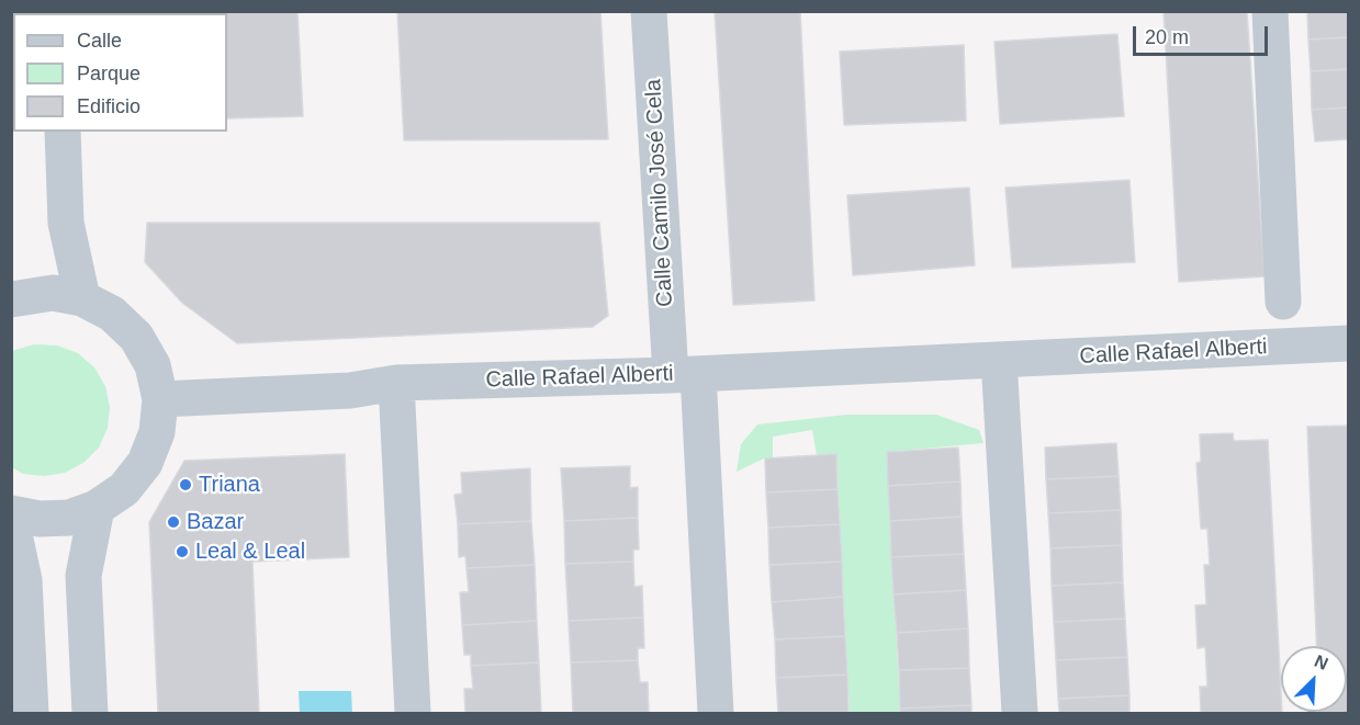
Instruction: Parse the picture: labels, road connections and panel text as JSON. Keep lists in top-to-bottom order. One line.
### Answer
{"streets":{"street":["Calle Camilo José Cela","Calle Rafael Alberti"]},"crossings":[["Calle Camilo José Cela","Calle Rafael Alberti"]],"places":["Triana","Bazar","Leal & Leal"],"legend":["Calle","Parque","Edificio"],"scale_bar":"20 m","north":"top right"}
